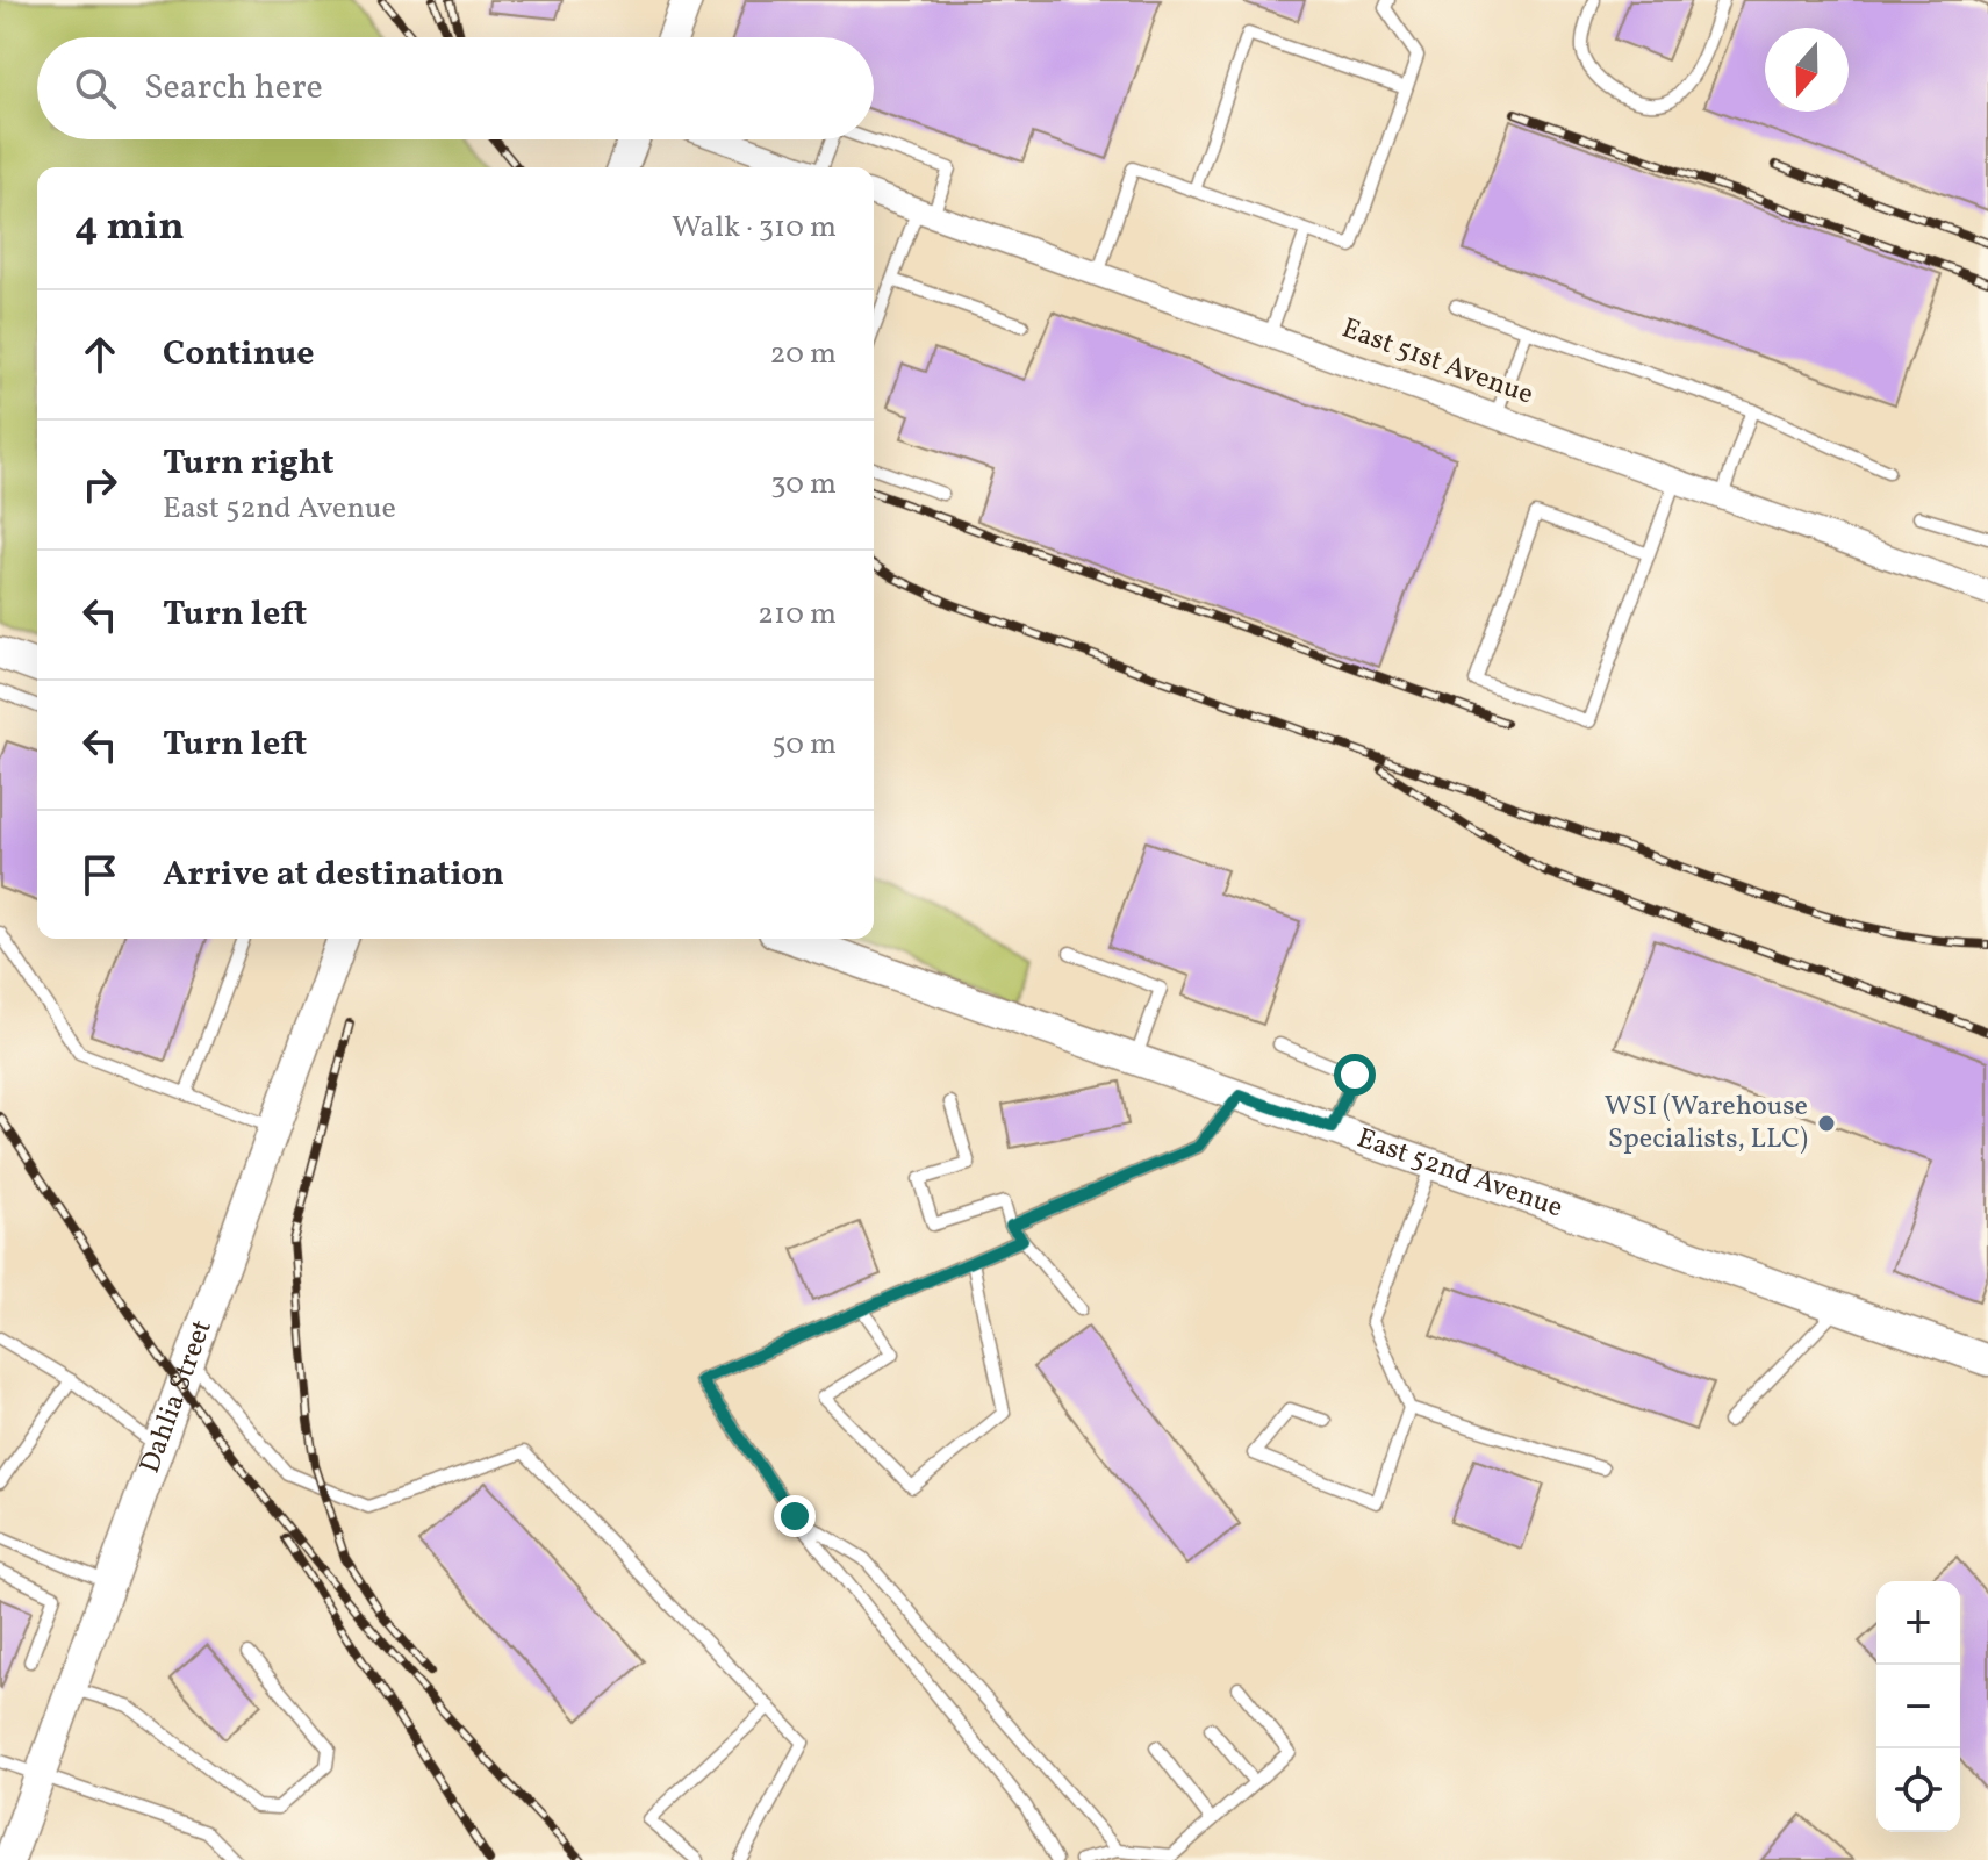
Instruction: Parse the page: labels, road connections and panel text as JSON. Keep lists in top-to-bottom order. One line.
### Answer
{"streets":{"street":["East 51st Avenue","East 52nd Avenue","Dahlia Street"]},"places":["WSI (Warehouse Specialists, LLC)"],"north":"bottom","page":{"search":"Search here","heading":["4 min","Walk · 310 m"],"list":[["Continue","20 m"],["Turn right","East 52nd Avenue","30 m"],["Turn left","210 m"],["Turn left","50 m"],"Arrive at destination"],"map_buttons":["+","−"]}}
